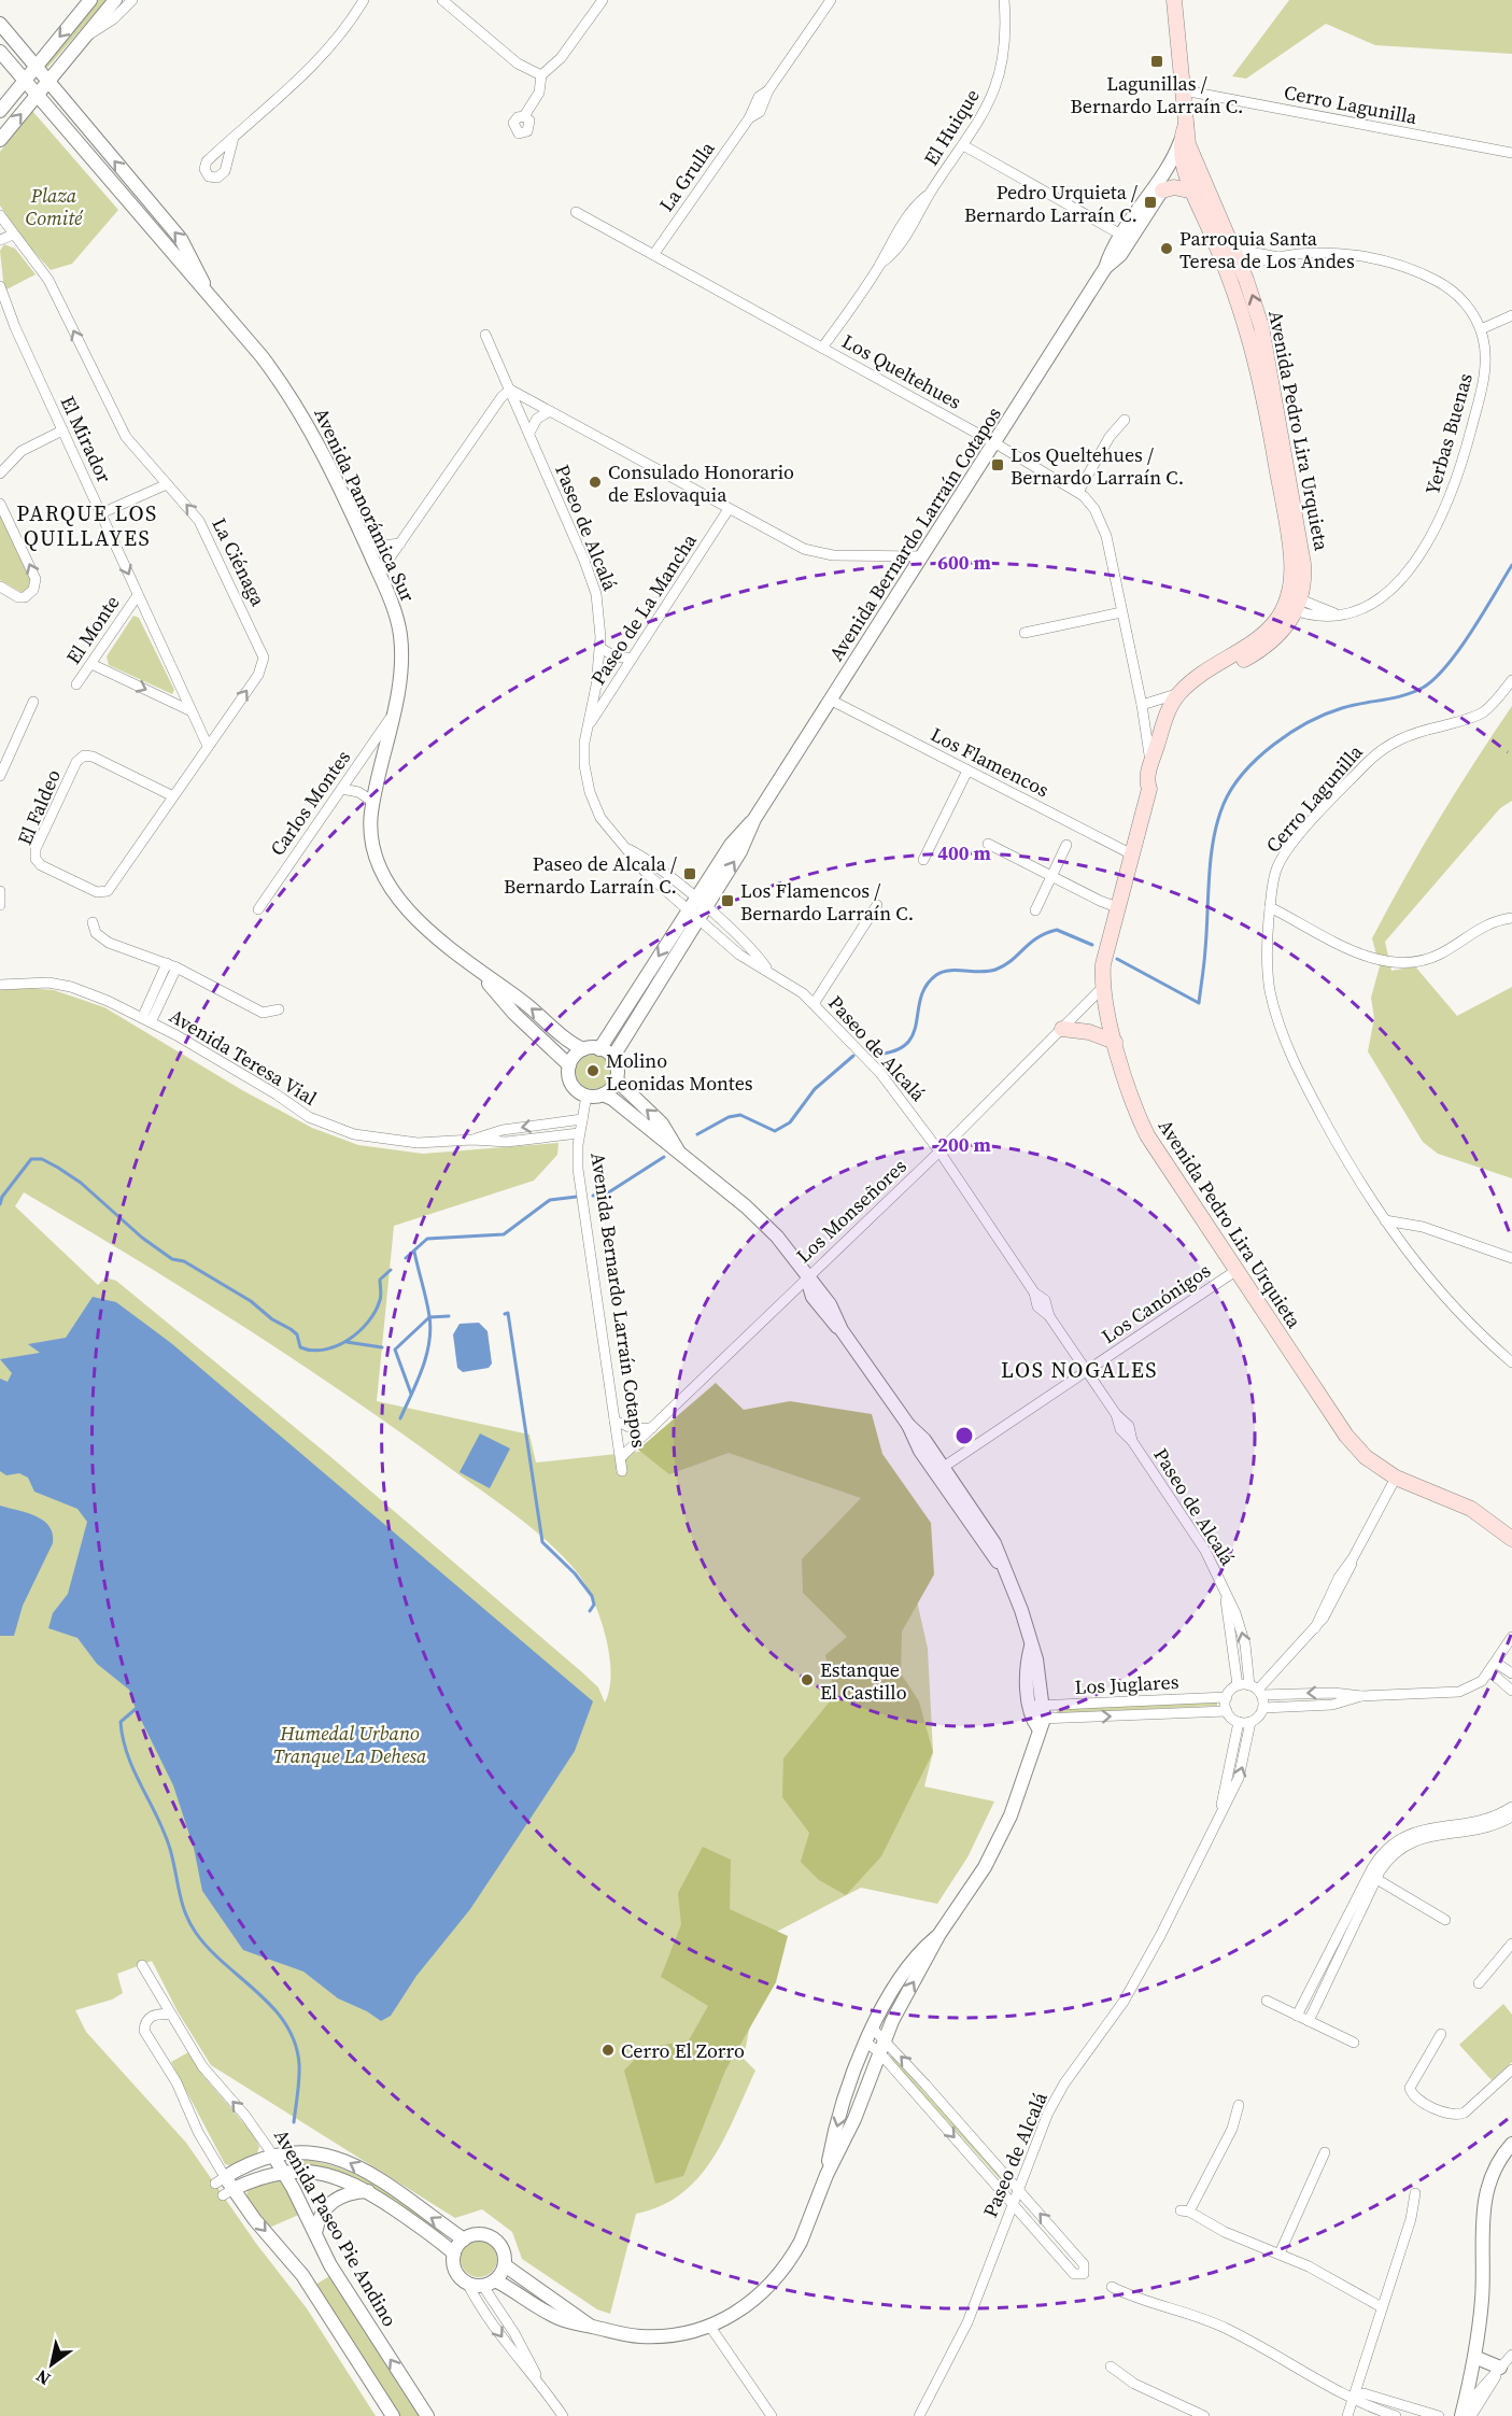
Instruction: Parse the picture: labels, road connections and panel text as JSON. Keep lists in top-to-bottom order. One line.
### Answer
{"streets":{"main road":["Avenida Pedro Lira Urquieta","Avenida Bernardo Larraín Cotapos"],"street":["Cerro Lagunilla","El Huique","La Grulla","Los Queltehues","Yerbas Buenas","El Mirador","Avenida Panorámica Sur","Paseo de Alcalá","La Ciénaga","Paseo de La Mancha","El Monte","Los Flamencos","Carlos Montes","El Faldeo","Avenida Teresa Vial","Los Monseñores","Los Canónigos","Los Juglares","Avenida Paseo Pie Andino"]},"crossings":[["Cerro Lagunilla","Avenida Bernardo Larraín Cotapos"],["El Huique","Los Queltehues"],["La Grulla","Los Queltehues"],["Los Queltehues","Avenida Pedro Lira Urquieta"],["Los Queltehues","Avenida Bernardo Larraín Cotapos"],["Avenida Pedro Lira Urquieta","Yerbas Buenas"],["Avenida Pedro Lira Urquieta","Avenida Bernardo Larraín Cotapos"],["Avenida Pedro Lira Urquieta","Los Flamencos"],["Avenida Pedro Lira Urquieta","Los Monseñores"],["Avenida Pedro Lira Urquieta","Los Canónigos"],["El Mirador","La Ciénaga"],["El Mirador","El Monte"],["Avenida Panorámica Sur","Avenida Bernardo Larraín Cotapos"],["Avenida Panorámica Sur","Carlos Montes"],["Paseo de Alcalá","Avenida Bernardo Larraín Cotapos"],["Paseo de Alcalá","Paseo de La Mancha"],["Paseo de Alcalá","Los Monseñores"],["Paseo de Alcalá","Los Canónigos"],["Paseo de Alcalá","Los Juglares"],["Avenida Bernardo Larraín Cotapos","Los Flamencos"],["Avenida Bernardo Larraín Cotapos","Avenida Teresa Vial"],["Avenida Bernardo Larraín Cotapos","Los Monseñores"],["La Ciénaga","El Faldeo"]],"one_way":["La Ciénaga"],"districts":["PARQUE LOS QUILLAYES","LOS NOGALES"],"parks":["Plaza Comité","Humedal Urbano Tranque La Dehesa"],"places":{"transit":["Lagunillas / Bernardo Larraín C.","Pedro Urquieta / Bernardo Larraín C.","Los Queltehues / Bernardo Larraín C.","Paseo de Alcala / Bernardo Larraín C.","Los Flamencos / Bernardo Larraín C."],"other":["Parroquia Santa Teresa de Los Andes","Consulado Honorario de Eslovaquia","Molino Leonidas Montes","Estanque El Castillo","Cerro El Zorro"]},"north":"bottom left","rings":["600 m","400 m","200 m"]}
